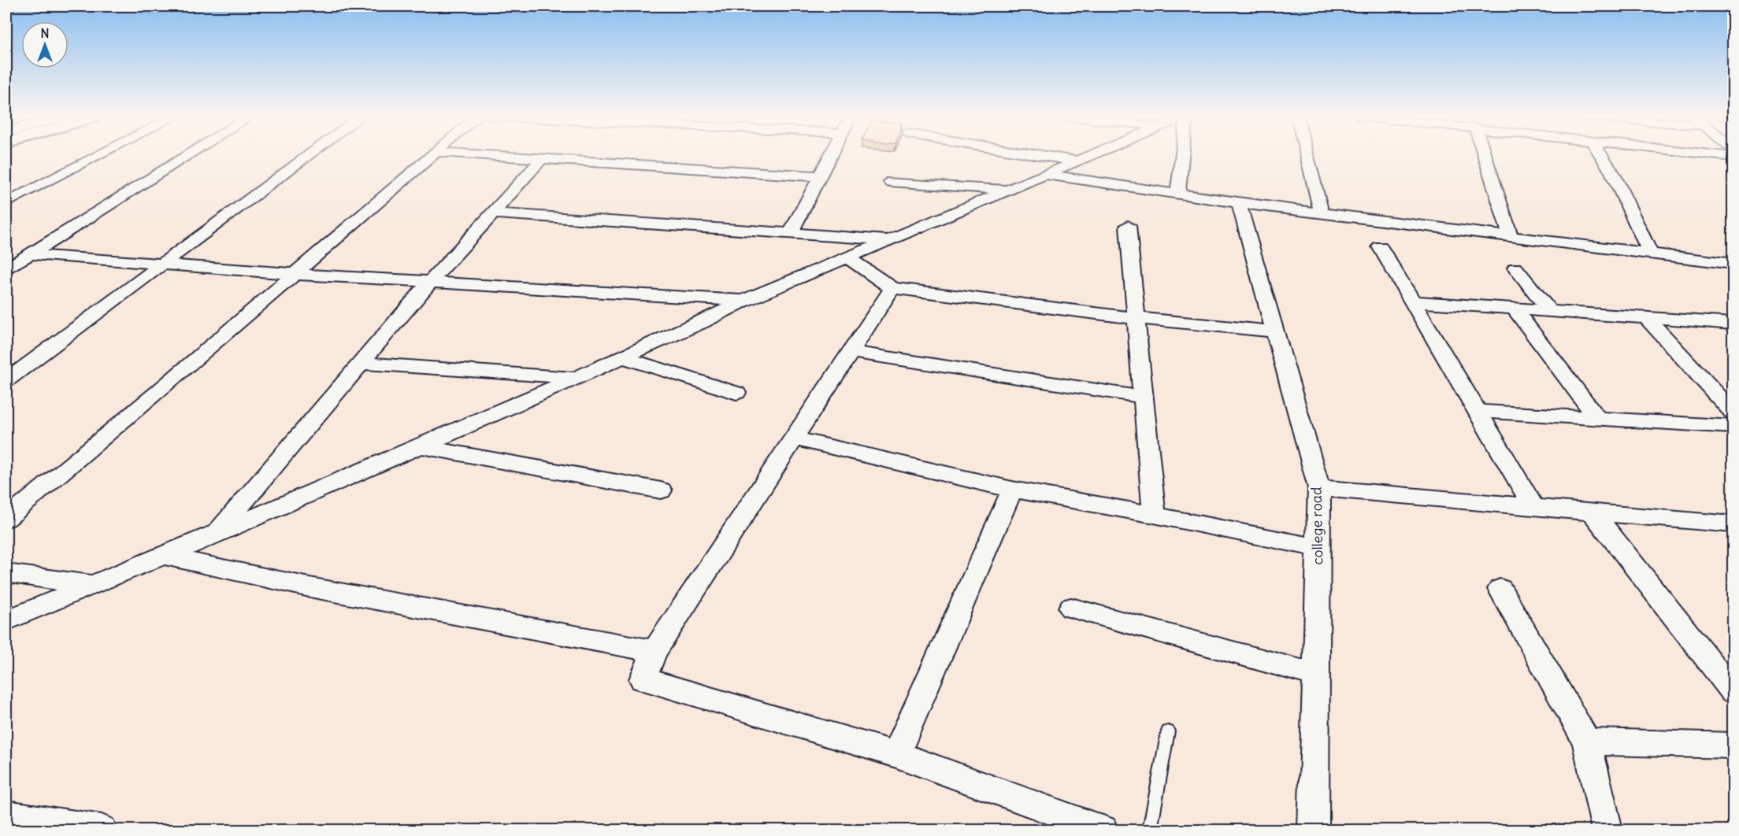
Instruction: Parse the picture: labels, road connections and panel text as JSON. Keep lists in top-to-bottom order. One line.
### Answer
{"streets":{"street":["college road"]},"north":"top"}
